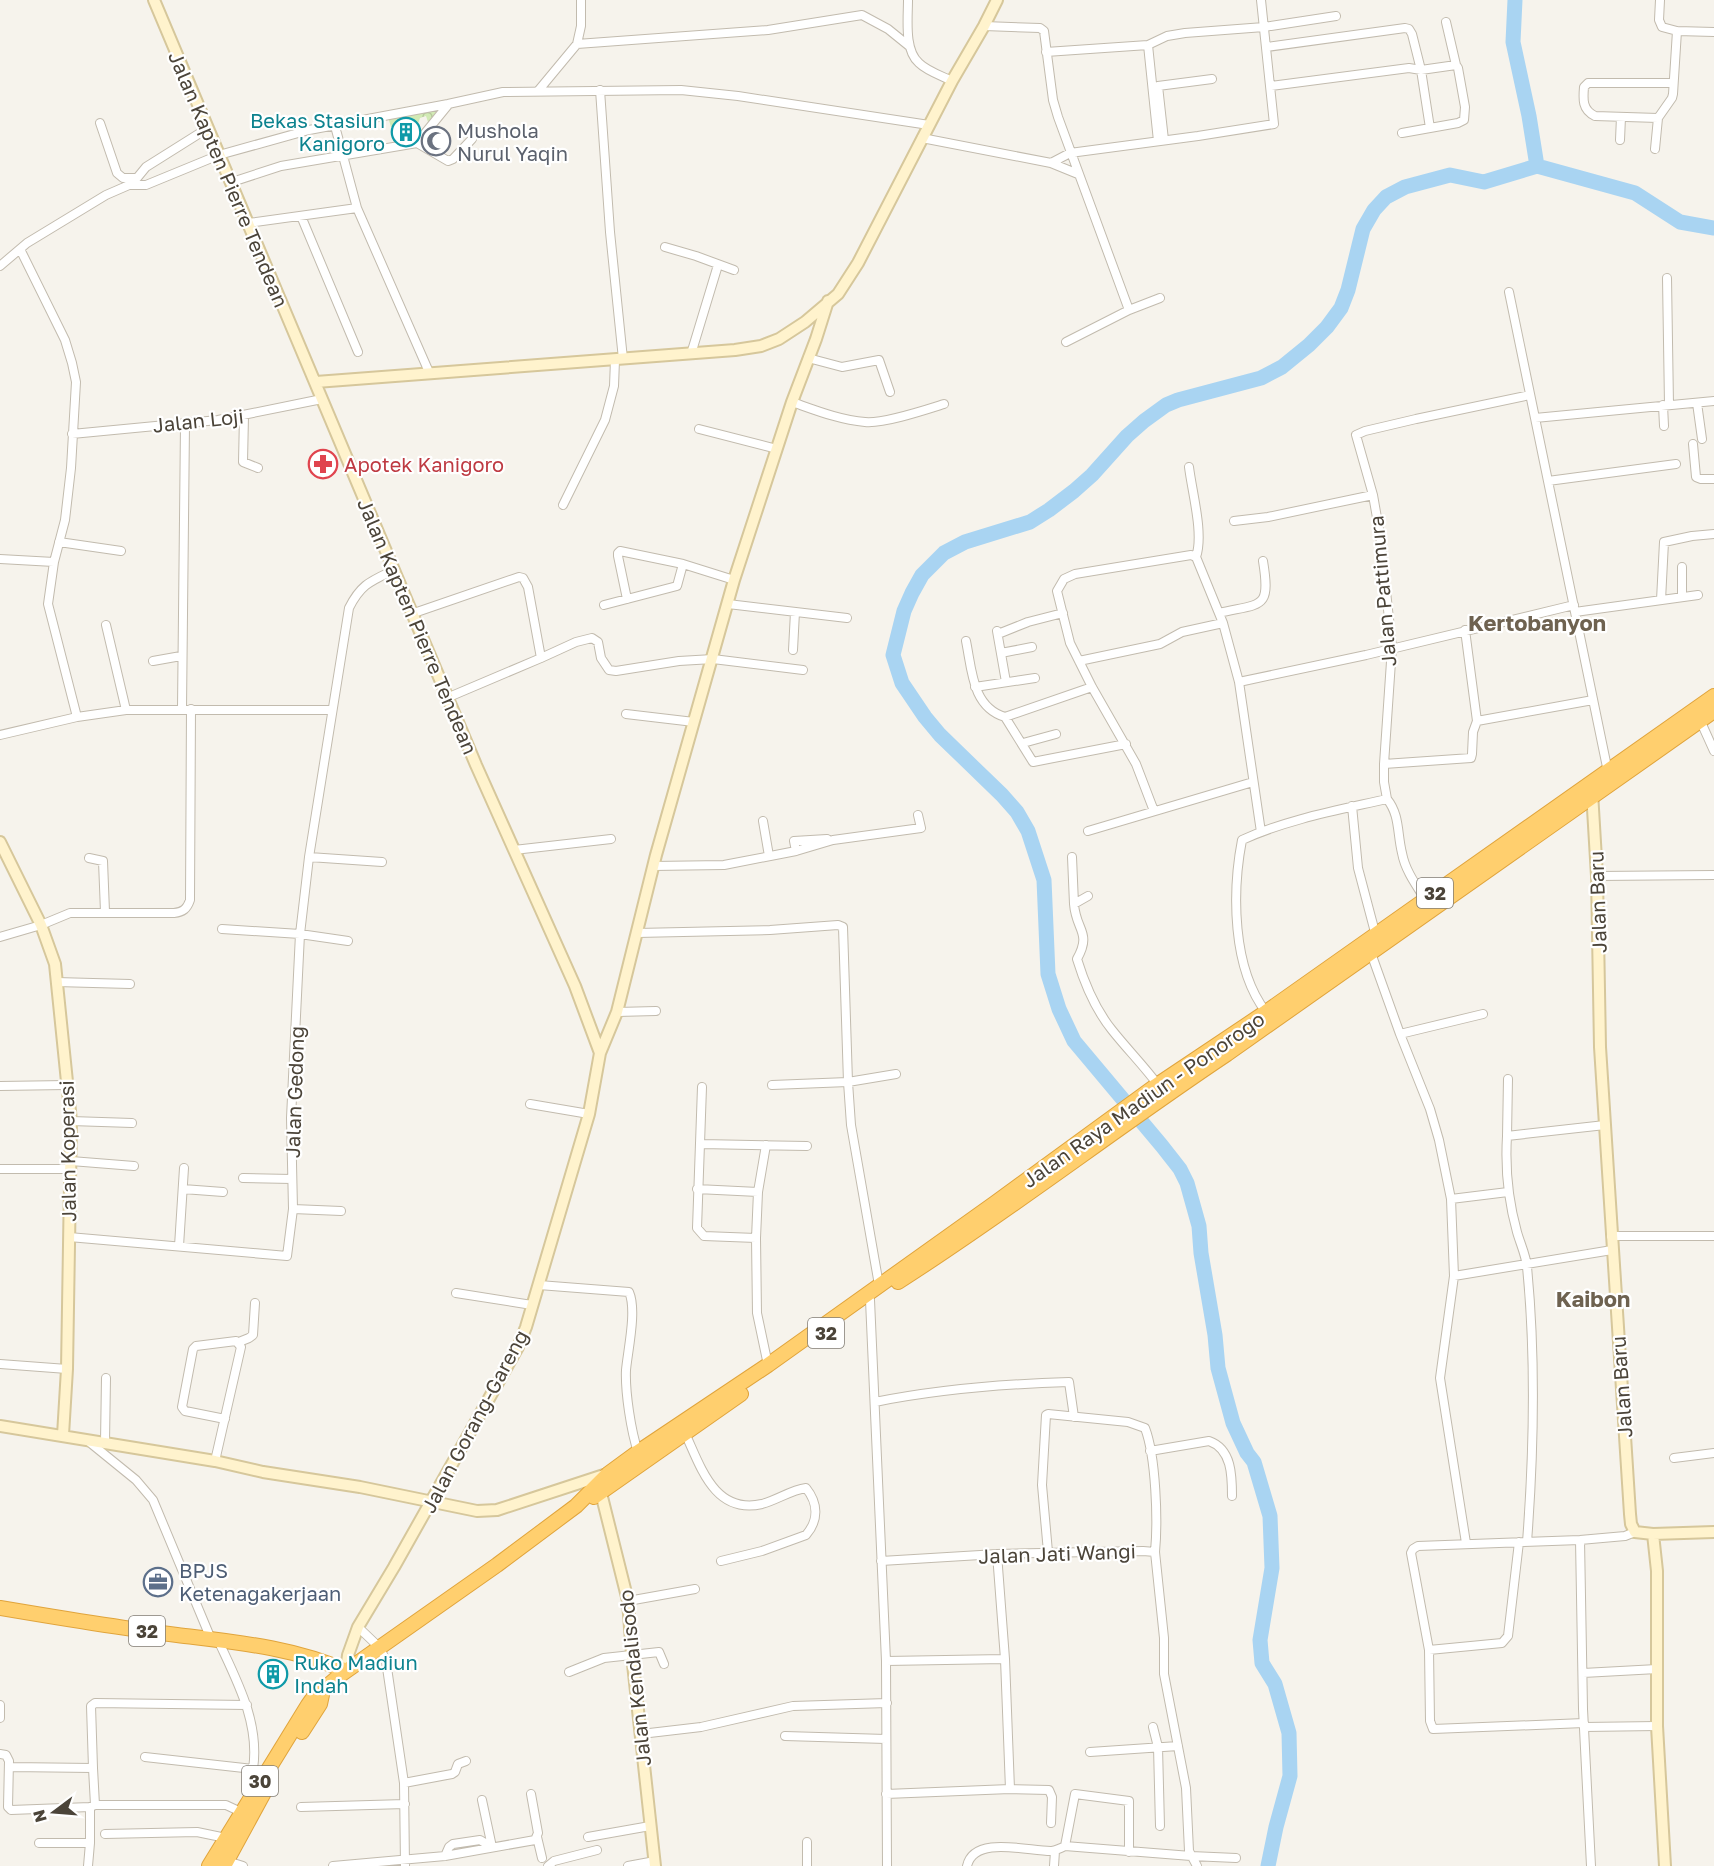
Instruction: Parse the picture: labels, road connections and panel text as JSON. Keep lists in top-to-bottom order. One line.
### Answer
{"streets":{"highway":["32","Jalan Raya Madiun - Ponorogo","30"],"street":["Jalan Kapten Pierre Tendean","Jalan Loji","Jalan Pattimura","Jalan Baru","Jalan Gedong","Jalan Koperasi","Jalan Gorang-Gareng","Jalan Jati Wangi","Jalan Kendalisodo"]},"crossings":[["Jalan Kapten Pierre Tendean","Jalan Loji"],["Jalan Kapten Pierre Tendean","Jalan Gedong"],["Jalan Kapten Pierre Tendean","Jalan Gorang-Gareng"],["Jalan Pattimura","Jalan Raya Madiun - Ponorogo"],["32","Jalan Raya Madiun - Ponorogo"],["32","Jalan Gorang-Gareng"],["Jalan Baru","Jalan Raya Madiun - Ponorogo"],["Jalan Gedong","Jalan Koperasi"],["Jalan Raya Madiun - Ponorogo","Jalan Gorang-Gareng"],["Jalan Raya Madiun - Ponorogo","Jalan Kendalisodo"],["Jalan Raya Madiun - Ponorogo","30"]],"districts":["Kertobanyon","Kaibon"],"places":{"building":["Bekas Stasiun Kanigoro","Ruko Madiun Indah"],"mosque":["Mushola Nurul Yaqin"],"pharmacy":["Apotek Kanigoro"],"office":["BPJS Ketenagakerjaan"]},"north":"left"}
